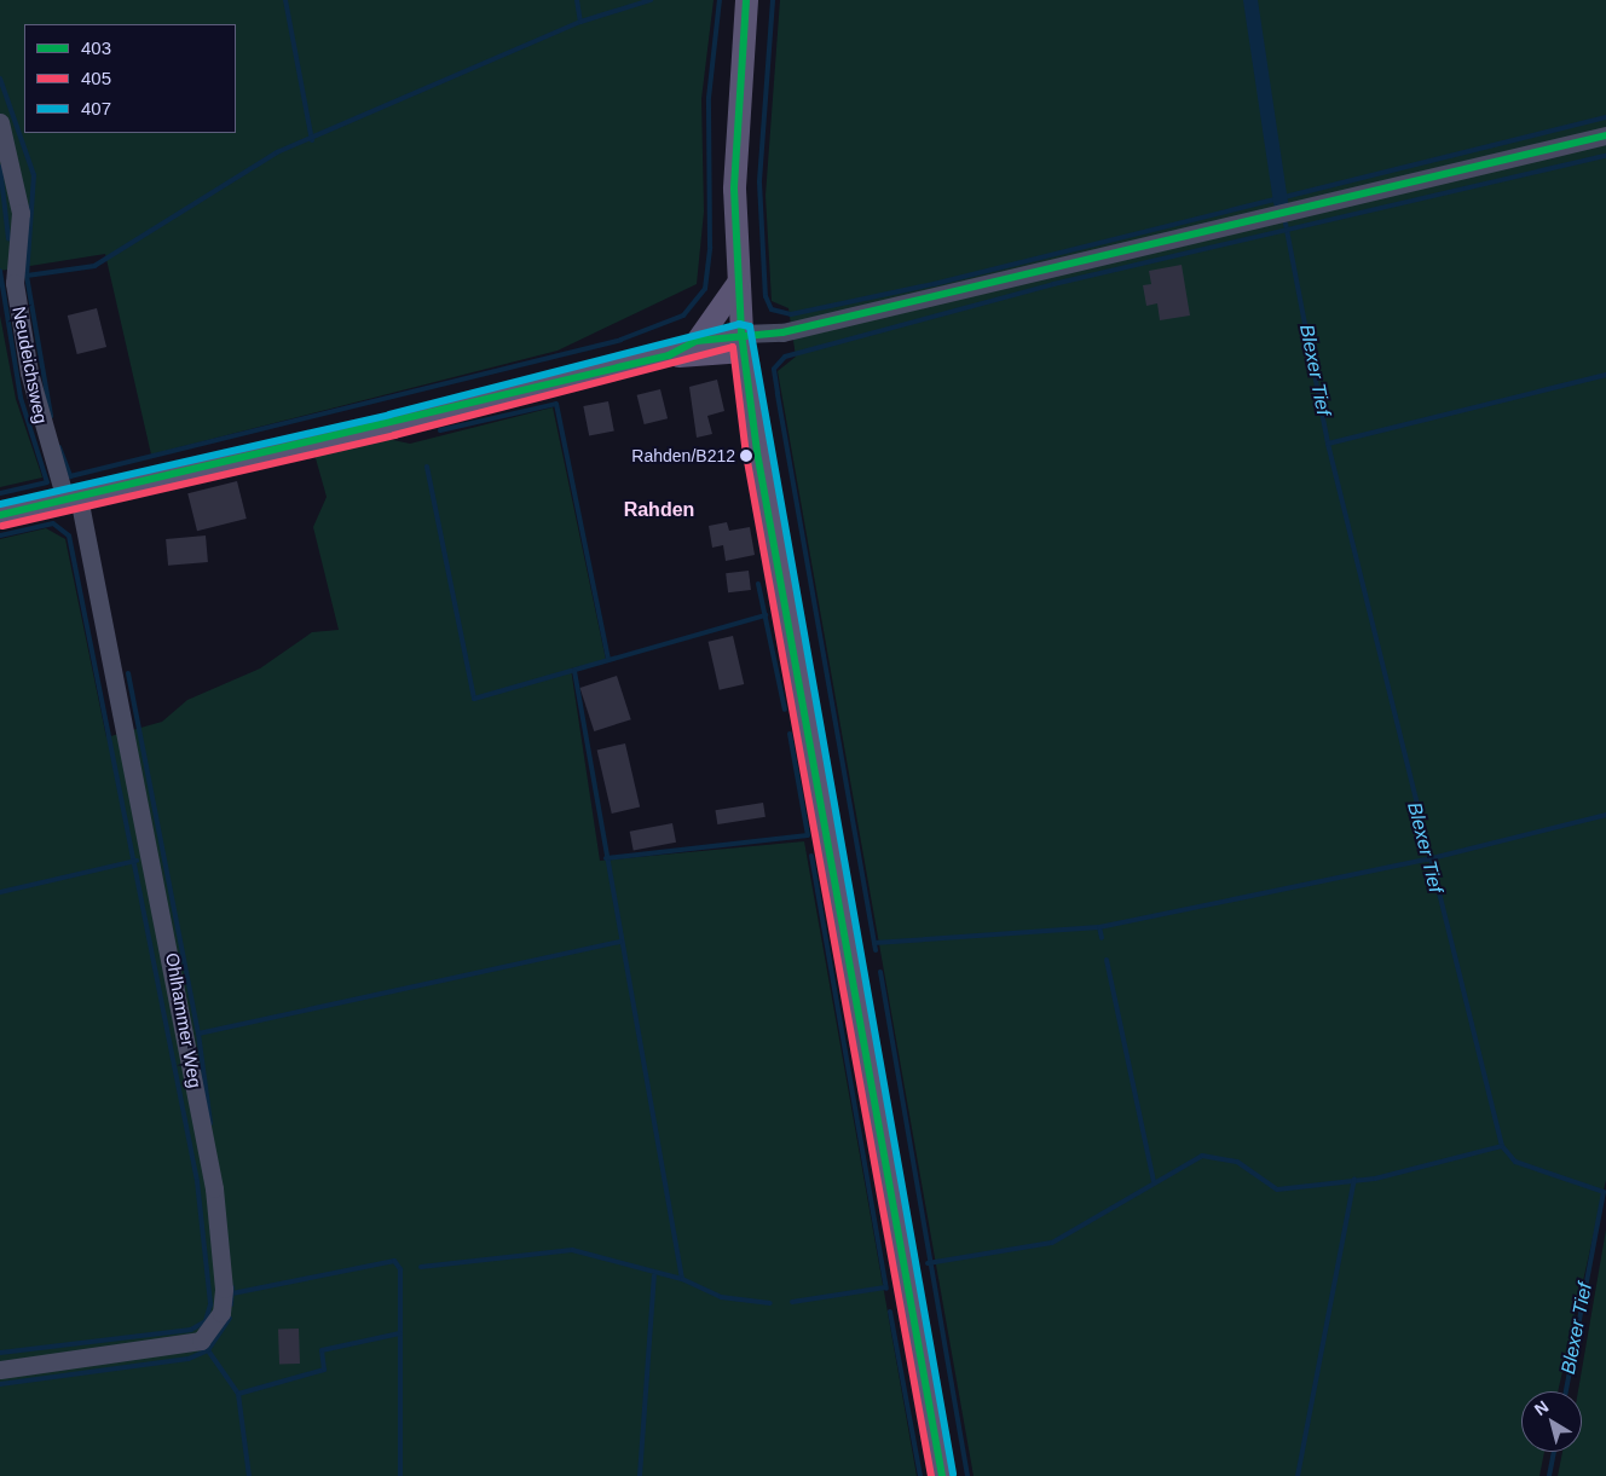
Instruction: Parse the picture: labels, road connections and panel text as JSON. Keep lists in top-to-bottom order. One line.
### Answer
{"streets":{"street":["Neudeichsweg","Ohlhammer Weg"]},"crossings":[["Neudeichsweg","Ohlhammer Weg"]],"districts":["Rahden"],"water":["Blexer Tief"],"places":["Rahden/B212"],"lines":["transit line 403","transit line 407","transit line 405"],"legend":["403","405","407"],"north":"top left"}
